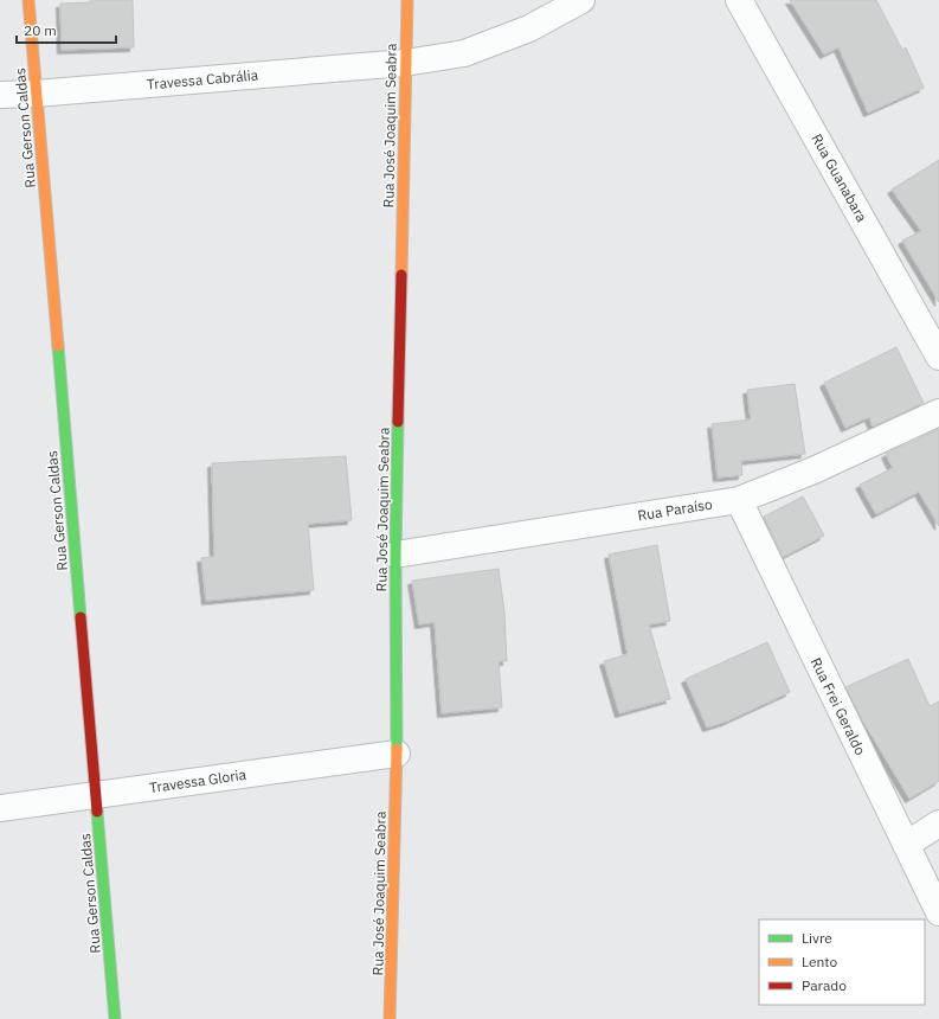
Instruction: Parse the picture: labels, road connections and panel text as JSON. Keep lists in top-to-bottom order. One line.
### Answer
{"streets":{"street":["Travessa Cabrália","Rua José Joaquim Seabra","Rua Gerson Caldas","Rua Guanabara","Rua Paraíso","Rua Frei Geraldo","Travessa Gloria"]},"crossings":[["Travessa Cabrália","Rua José Joaquim Seabra"],["Travessa Cabrália","Rua Gerson Caldas"],["Rua José Joaquim Seabra","Rua Paraíso"],["Rua José Joaquim Seabra","Travessa Gloria"],["Rua Gerson Caldas","Travessa Gloria"],["Rua Paraíso","Rua Frei Geraldo"]],"legend":["Livre","Lento","Parado"],"scale_bar":"20 m"}
